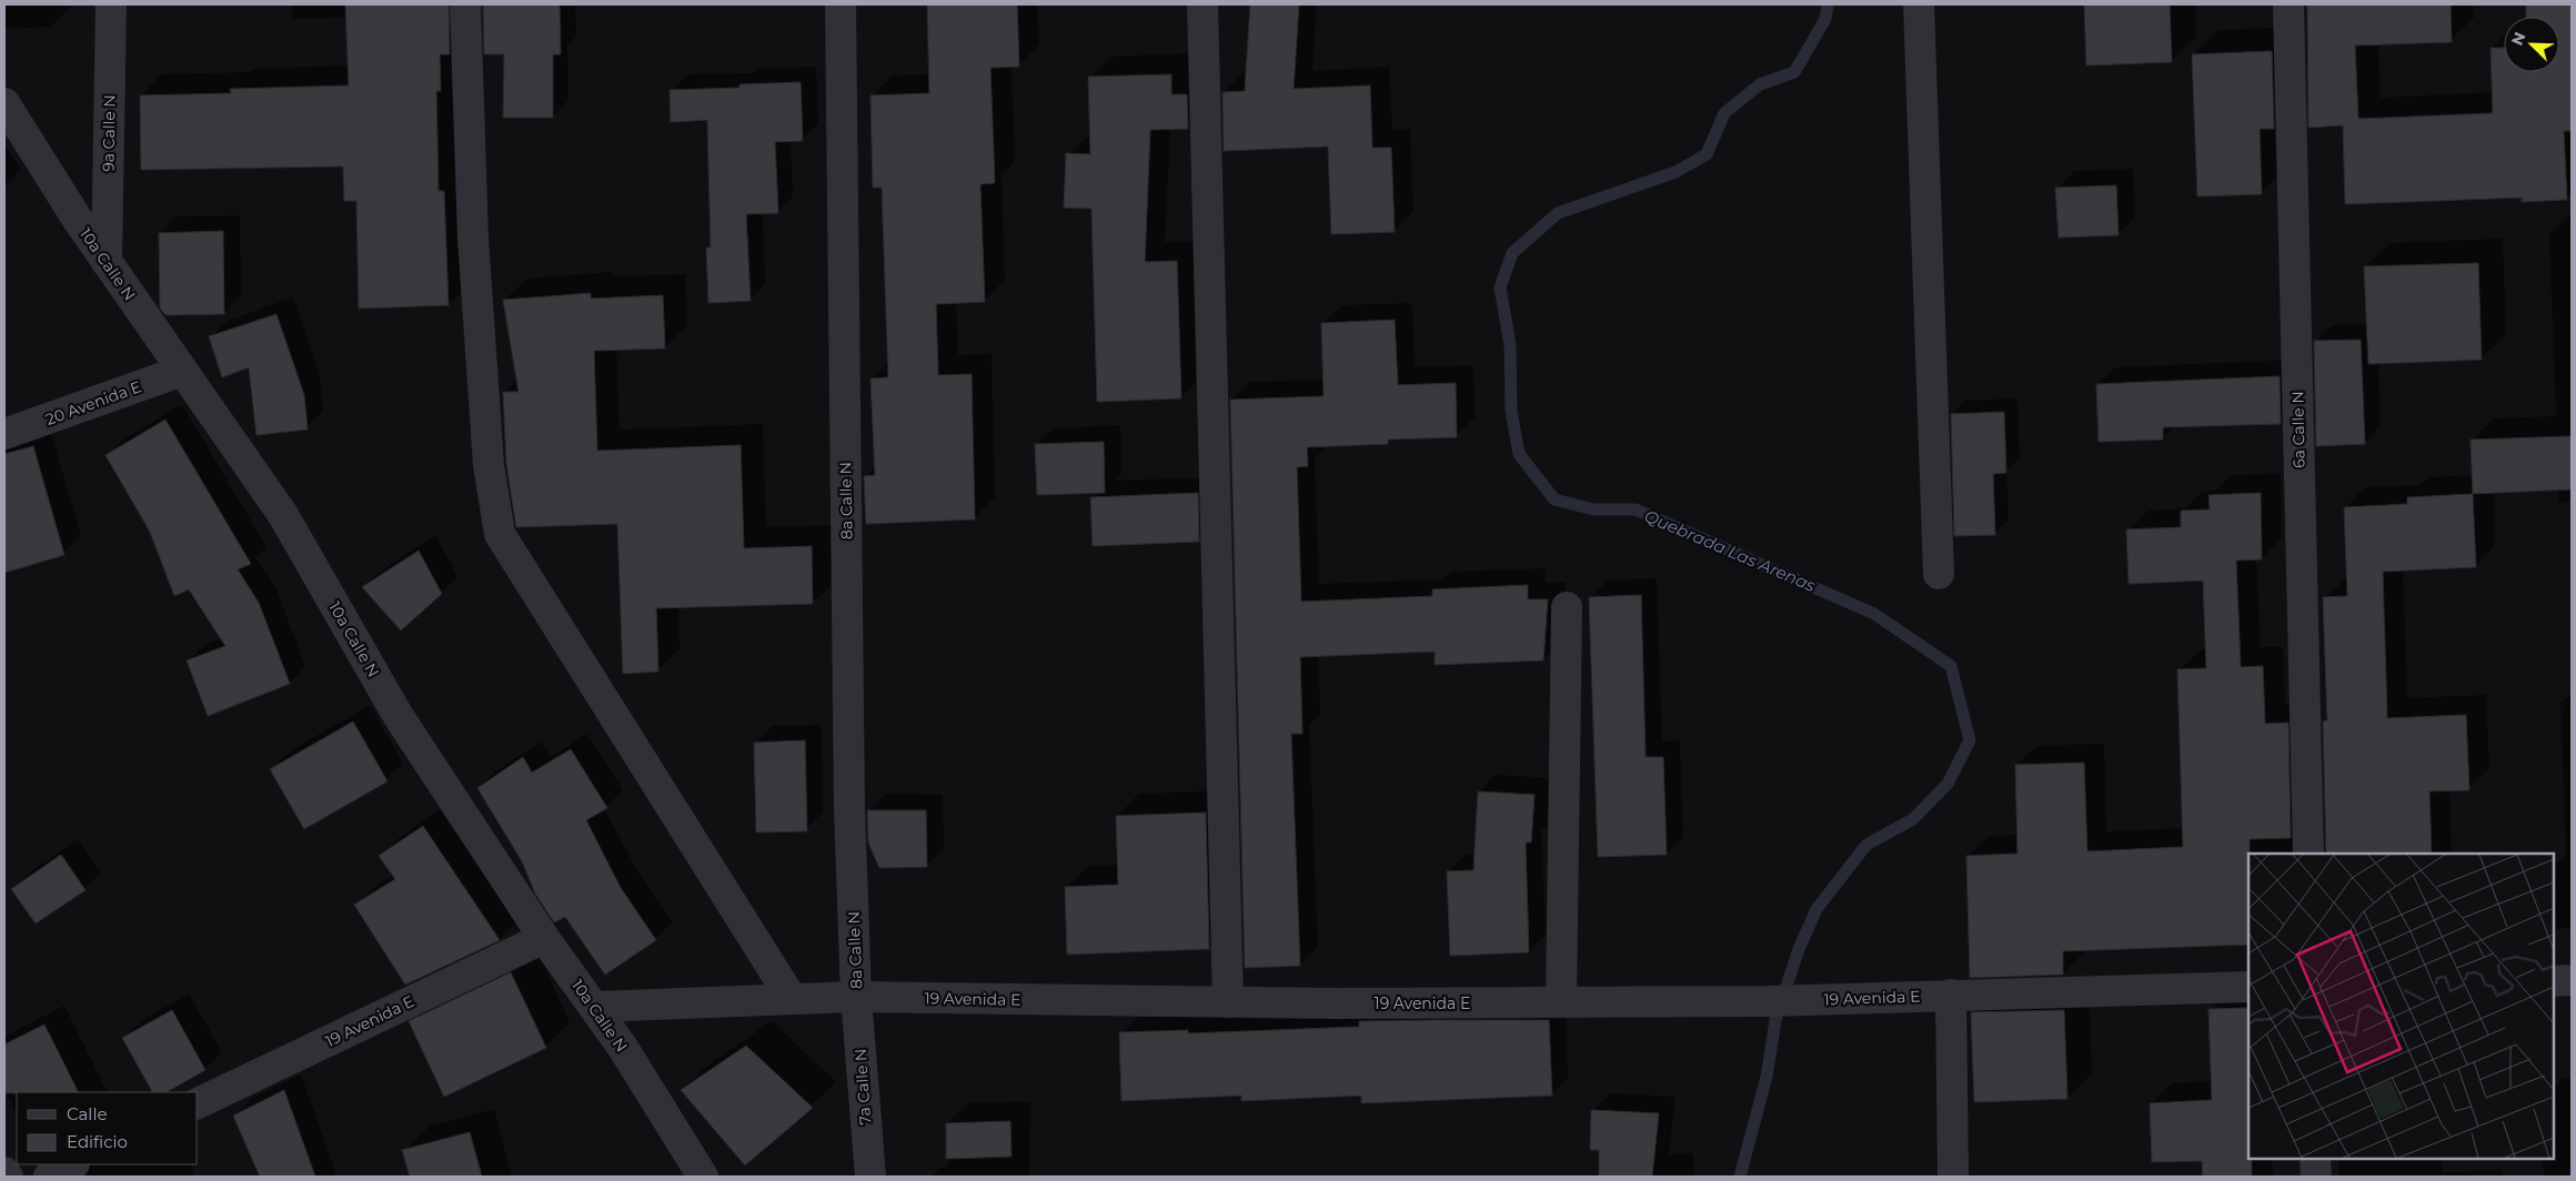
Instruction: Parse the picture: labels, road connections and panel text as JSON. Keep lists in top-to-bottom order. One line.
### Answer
{"streets":{"street":["9a Calle N","10a Calle N","20 Avenida E","6a Calle N","8a Calle N","19 Avenida E","7a Calle N"]},"crossings":[["9a Calle N","10a Calle N"],["10a Calle N","20 Avenida E"],["10a Calle N","19 Avenida E"],["8a Calle N","19 Avenida E"],["8a Calle N","7a Calle N"],["19 Avenida E","7a Calle N"]],"water":["Quebrada Las Arenas"],"legend":["Calle","Edificio"],"north":"top left"}
